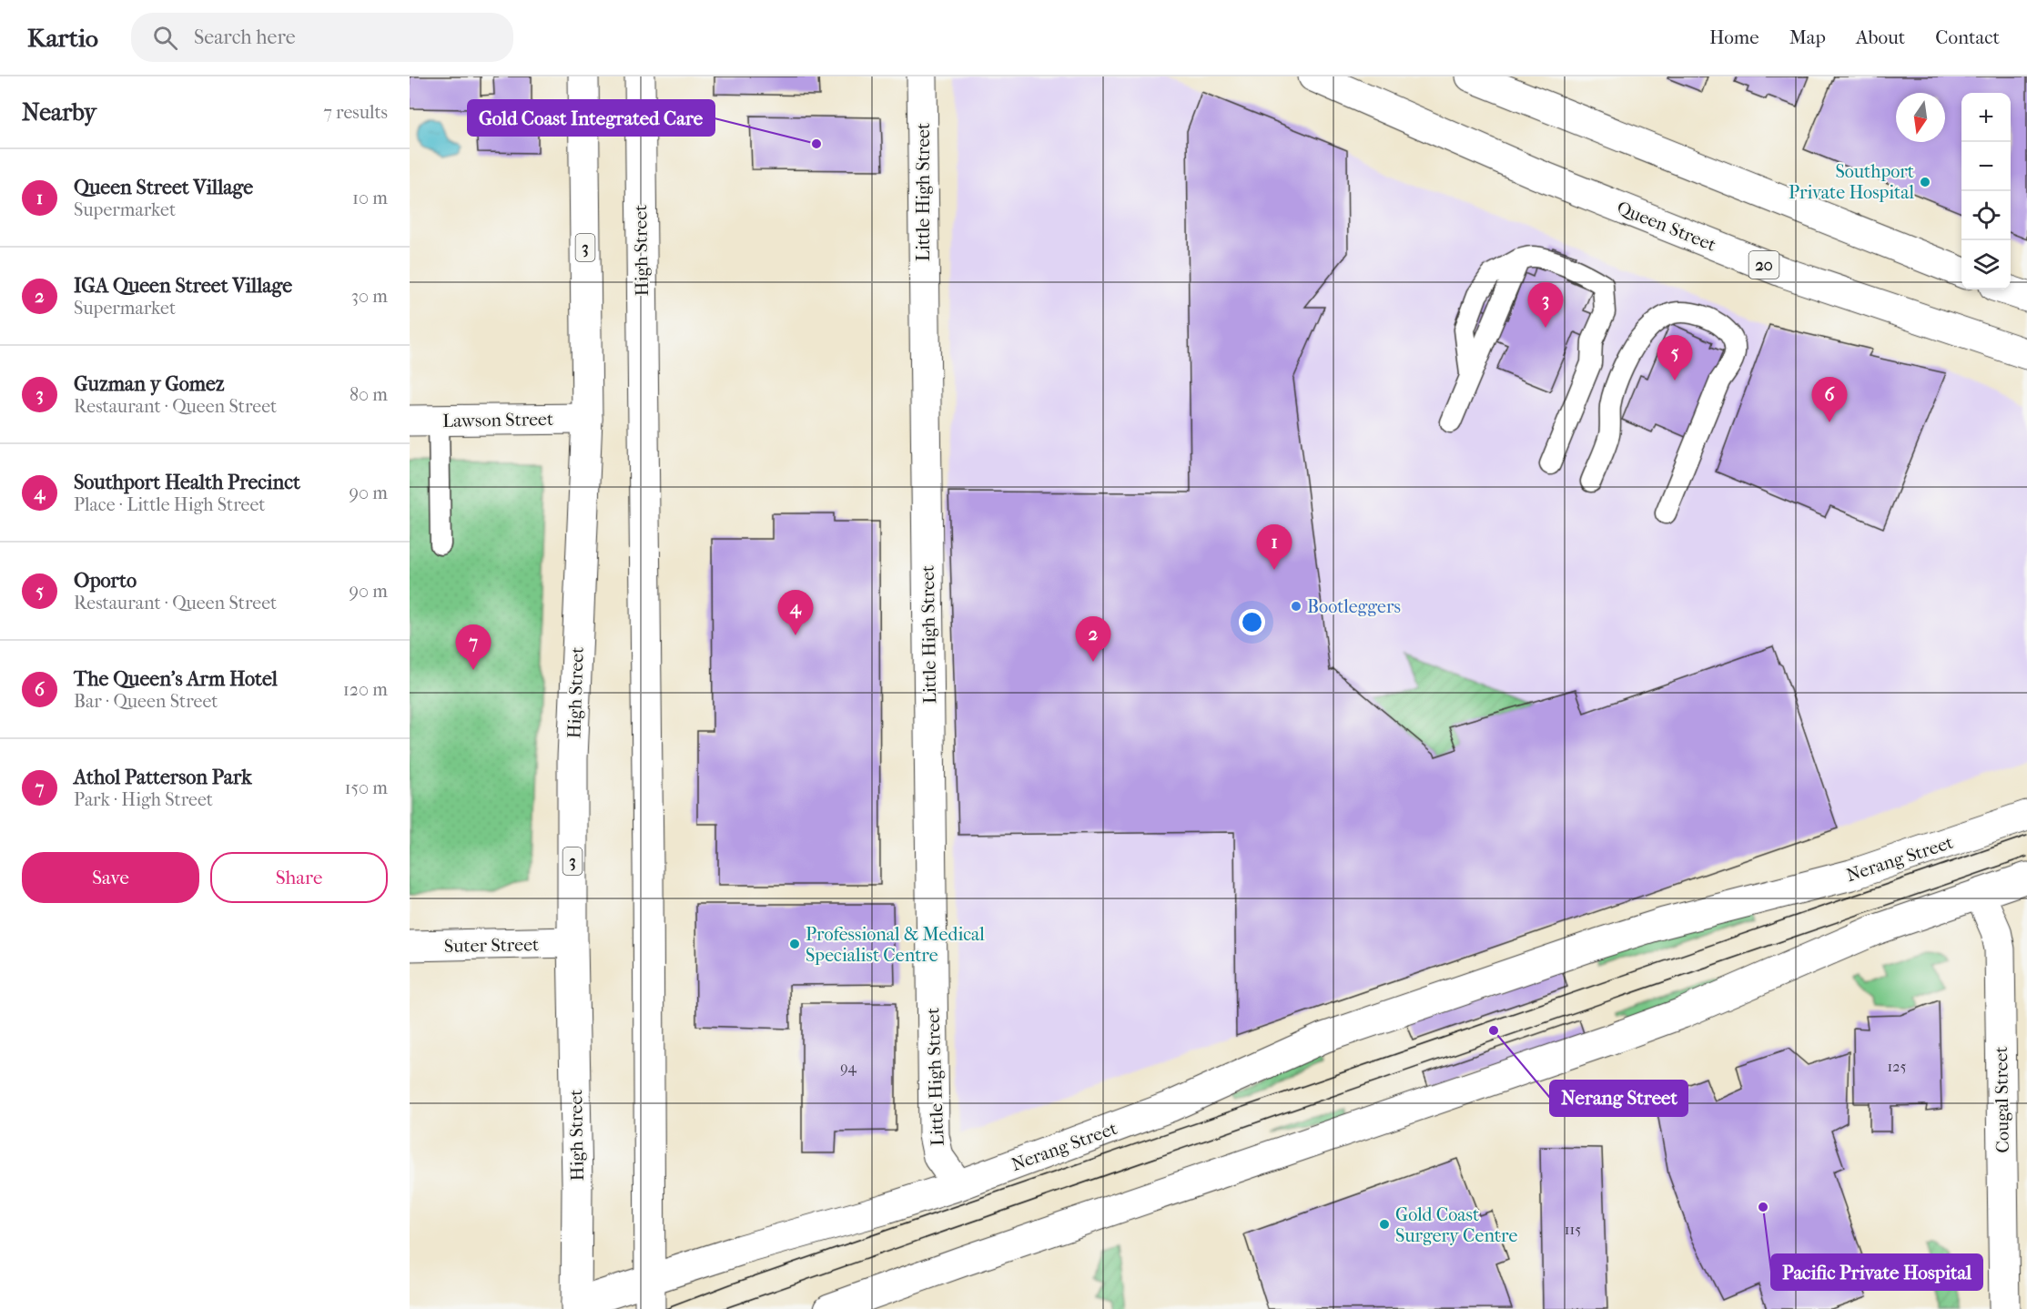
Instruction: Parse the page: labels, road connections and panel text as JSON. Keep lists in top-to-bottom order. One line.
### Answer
{"streets":{"main road":["Little High Street","Queen Street","3","High Street","20","Lawson Street","Nerang Street","Suter Street","Cougal Street"]},"crossings":[["Little High Street","Nerang Street"],["High Street","Lawson Street"],["High Street","Nerang Street"],["High Street","Suter Street"]],"places":["Gold Coast Integrated Care","Southport Private Hospital","Bootleggers","Professional & Medical Specialist Centre","Nerang Street","Pacific Private Hospital","Gold Coast Surgery Centre"],"house_numbers":["125","94","115"],"north":"bottom","page":{"header":"Kartio","search":"Search here","nav":["Home","Map","About","Contact"],"heading":["Nearby","7 results"],"map_buttons":["+","−"],"list":[{"mark":"1","name":"Queen Street Village","note":"Supermarket","value":"10 m"},{"mark":"2","name":"IGA Queen Street Village","note":"Supermarket","value":"30 m"},{"mark":"3","name":"Guzman y Gomez","note":"Restaurant · Queen Street","value":"80 m"},{"mark":"4","name":"Southport Health Precinct","note":"Place · Little High Street","value":"90 m"},{"mark":"5","name":"Oporto","note":"Restaurant · Queen Street","value":"90 m"},{"mark":"6","name":"The Queen's Arm Hotel","note":"Bar · Queen Street","value":"120 m"},{"mark":"7","name":"Athol Patterson Park","note":"Park · High Street","value":"150 m"}],"pins":["3","5","6","1","4","2","7"],"buttons":["Save","Share"]}}
